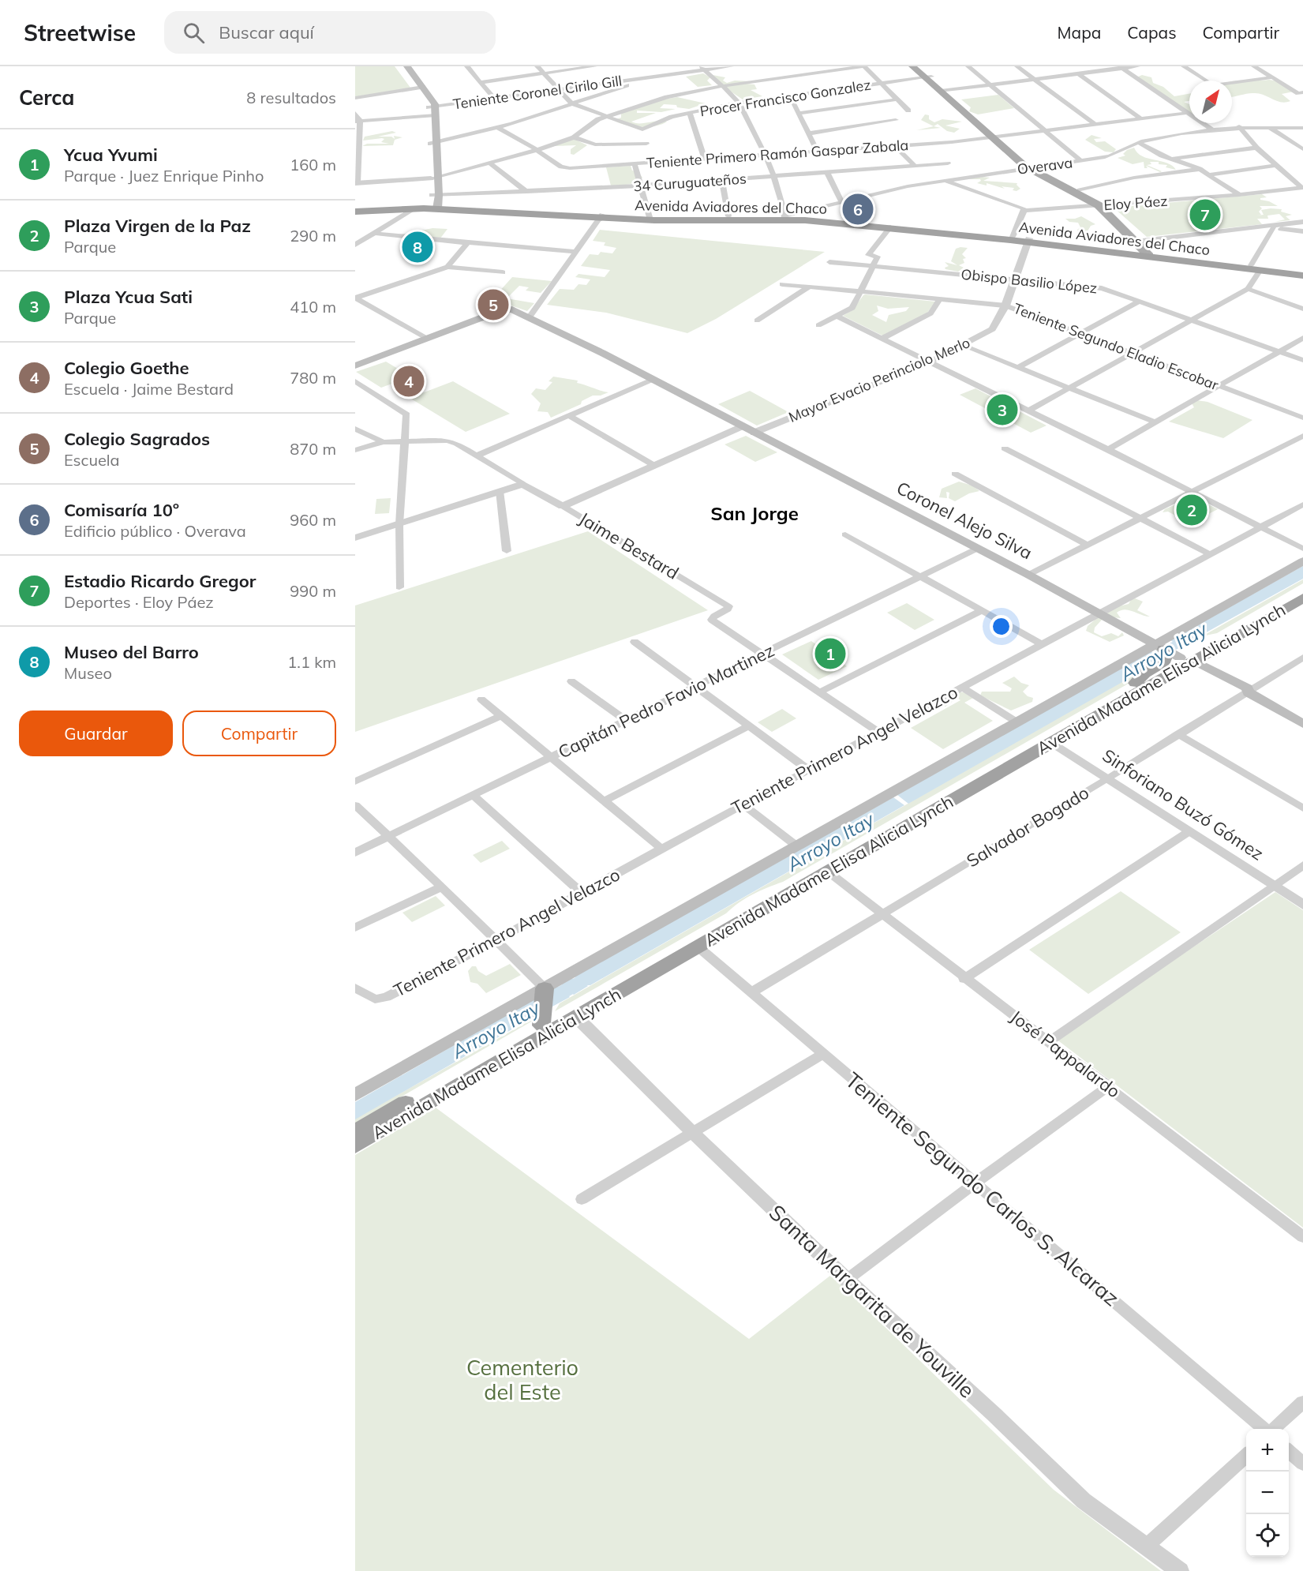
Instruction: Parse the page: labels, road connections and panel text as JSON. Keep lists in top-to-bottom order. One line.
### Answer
{"streets":{"highway":["Avenida Aviadores del Chaco","Avenida Madame Elisa Alicia Lynch"],"main road":["Coronel Alejo Silva"],"street":["Teniente Coronel Cirilo Gill","Procer Francisco Gonzalez","Teniente Primero Ramón Gaspar Zabala","Overava","34 Curuguateños","Eloy Páez","Obispo Basilio López","Teniente Segundo Eladio Escobar","Mayor Evacio Perinciolo Merlo","Jaime Bestard","Capitán Pedro Favio Martinez","Teniente Primero Angel Velazco","Sinforiano Buzó Gómez","Salvador Bogado","José Pappalardo","Teniente Segundo Carlos S. Alcaraz","Santa Margarita de Youville"]},"crossings":[["Overava","Avenida Aviadores del Chaco"],["34 Curuguateños","Avenida Aviadores del Chaco"],["Avenida Aviadores del Chaco","Mayor Evacio Perinciolo Merlo"],["Obispo Basilio López","Mayor Evacio Perinciolo Merlo"],["Teniente Segundo Eladio Escobar","Mayor Evacio Perinciolo Merlo"],["Mayor Evacio Perinciolo Merlo","Coronel Alejo Silva"],["Coronel Alejo Silva","Avenida Madame Elisa Alicia Lynch"],["Coronel Alejo Silva","Capitán Pedro Favio Martinez"],["Coronel Alejo Silva","Teniente Primero Angel Velazco"],["Coronel Alejo Silva","Salvador Bogado"],["Jaime Bestard","Capitán Pedro Favio Martinez"],["Jaime Bestard","Teniente Primero Angel Velazco"],["Avenida Madame Elisa Alicia Lynch","Sinforiano Buzó Gómez"],["Avenida Madame Elisa Alicia Lynch","José Pappalardo"],["Avenida Madame Elisa Alicia Lynch","Teniente Segundo Carlos S. Alcaraz"],["Avenida Madame Elisa Alicia Lynch","Santa Margarita de Youville"],["Sinforiano Buzó Gómez","Salvador Bogado"],["Salvador Bogado","José Pappalardo"],["Salvador Bogado","Teniente Segundo Carlos S. Alcaraz"]],"districts":["San Jorge"],"water":["Arroyo Itay"],"parks":["Cementerio del Este"],"north":"top right","page":{"header":"Streetwise","search":"Buscar aquí","nav":["Mapa","Capas","Compartir"],"heading":["Cerca","8 resultados"],"list":[{"mark":"1","name":"Ycua Yvumi","note":"Parque · Juez Enrique Pinho","value":"160 m"},{"mark":"2","name":"Plaza Virgen de la Paz","note":"Parque","value":"290 m"},{"mark":"3","name":"Plaza Ycua Sati","note":"Parque","value":"410 m"},{"mark":"4","name":"Colegio Goethe","note":"Escuela · Jaime Bestard","value":"780 m"},{"mark":"5","name":"Colegio Sagrados","note":"Escuela","value":"870 m"},{"mark":"6","name":"Comisaría 10º","note":"Edificio público · Overava","value":"960 m"},{"mark":"7","name":"Estadio Ricardo Gregor","note":"Deportes · Eloy Páez","value":"990 m"},{"mark":"8","name":"Museo del Barro","note":"Museo","value":"1.1 km"}],"pins":["6","7","8","5","4","3","2","1"],"buttons":["Guardar","Compartir"],"map_buttons":["+","−"]}}
